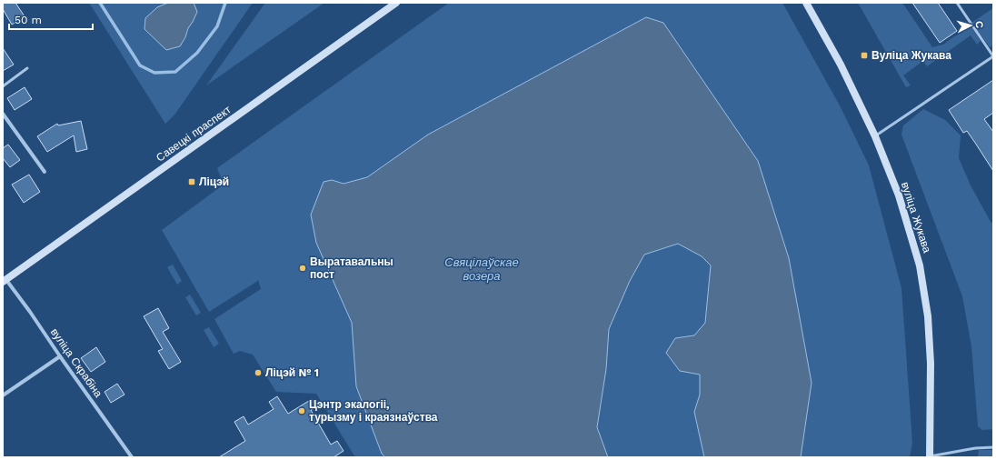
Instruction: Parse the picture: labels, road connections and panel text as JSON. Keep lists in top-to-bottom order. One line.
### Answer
{"streets":{"street":["Савецкі праспект","вуліца Жукава","вуліца Скрабіна"]},"crossings":[["Савецкі праспект","вуліца Скрабіна"]],"water":["Свяцілаўскае возера"],"places":{"transit":["Вуліца Жукава","Ліцэй"],"other":["Выратавальны пост","Ліцэй № 1","Цэнтр экалогіі, турызму і краязнаўства"]},"scale_bar":"50 m","north":"right"}
